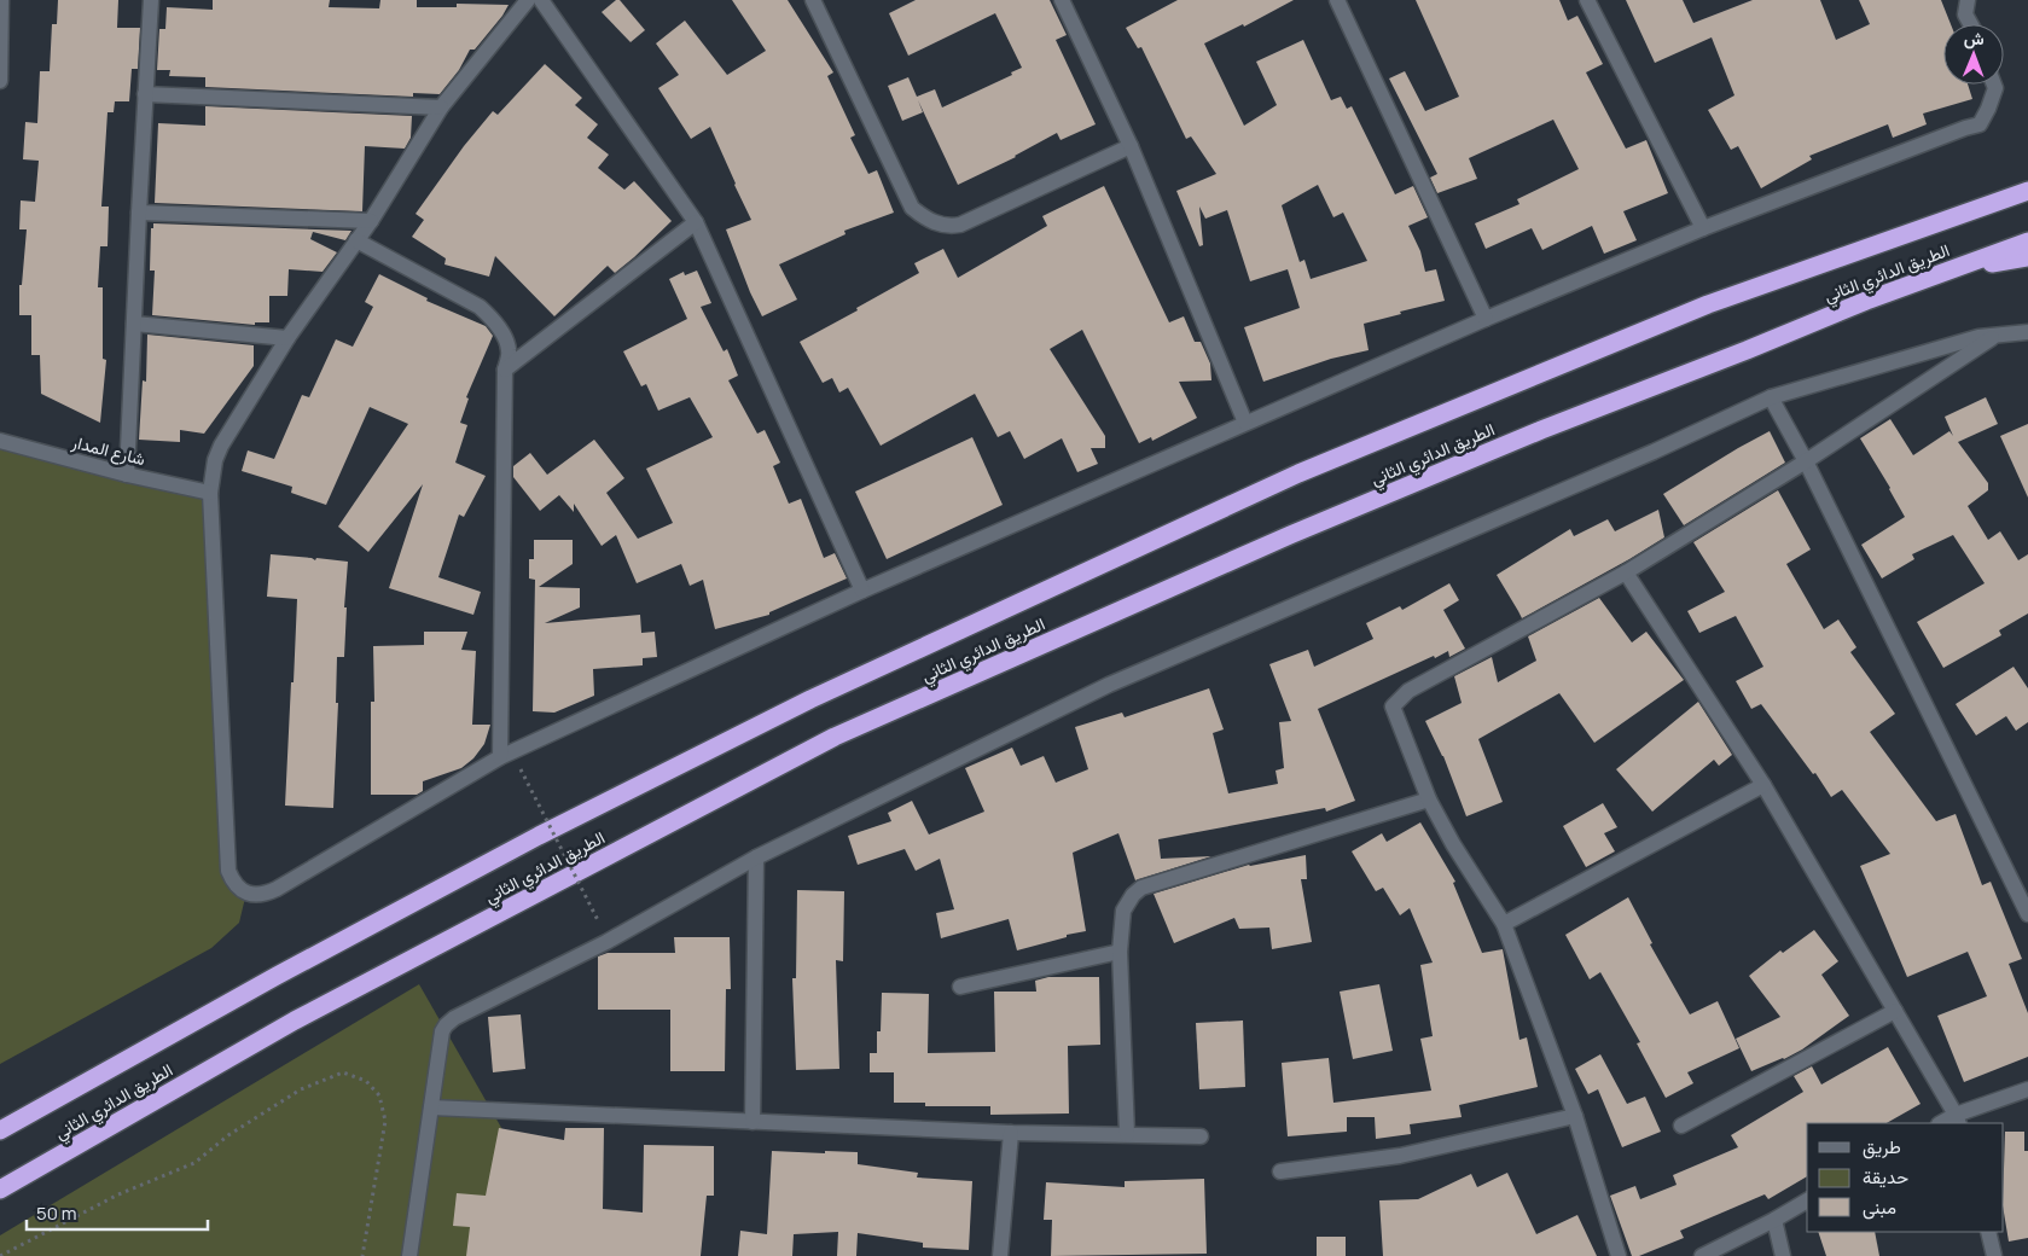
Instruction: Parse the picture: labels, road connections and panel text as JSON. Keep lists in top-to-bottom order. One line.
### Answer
{"streets":{"highway":["الطريق الدائري الثاني"],"street":["شارع المدار"]},"legend":["طريق","حديقة","مبنى"],"scale_bar":"50 m","north":"top"}
